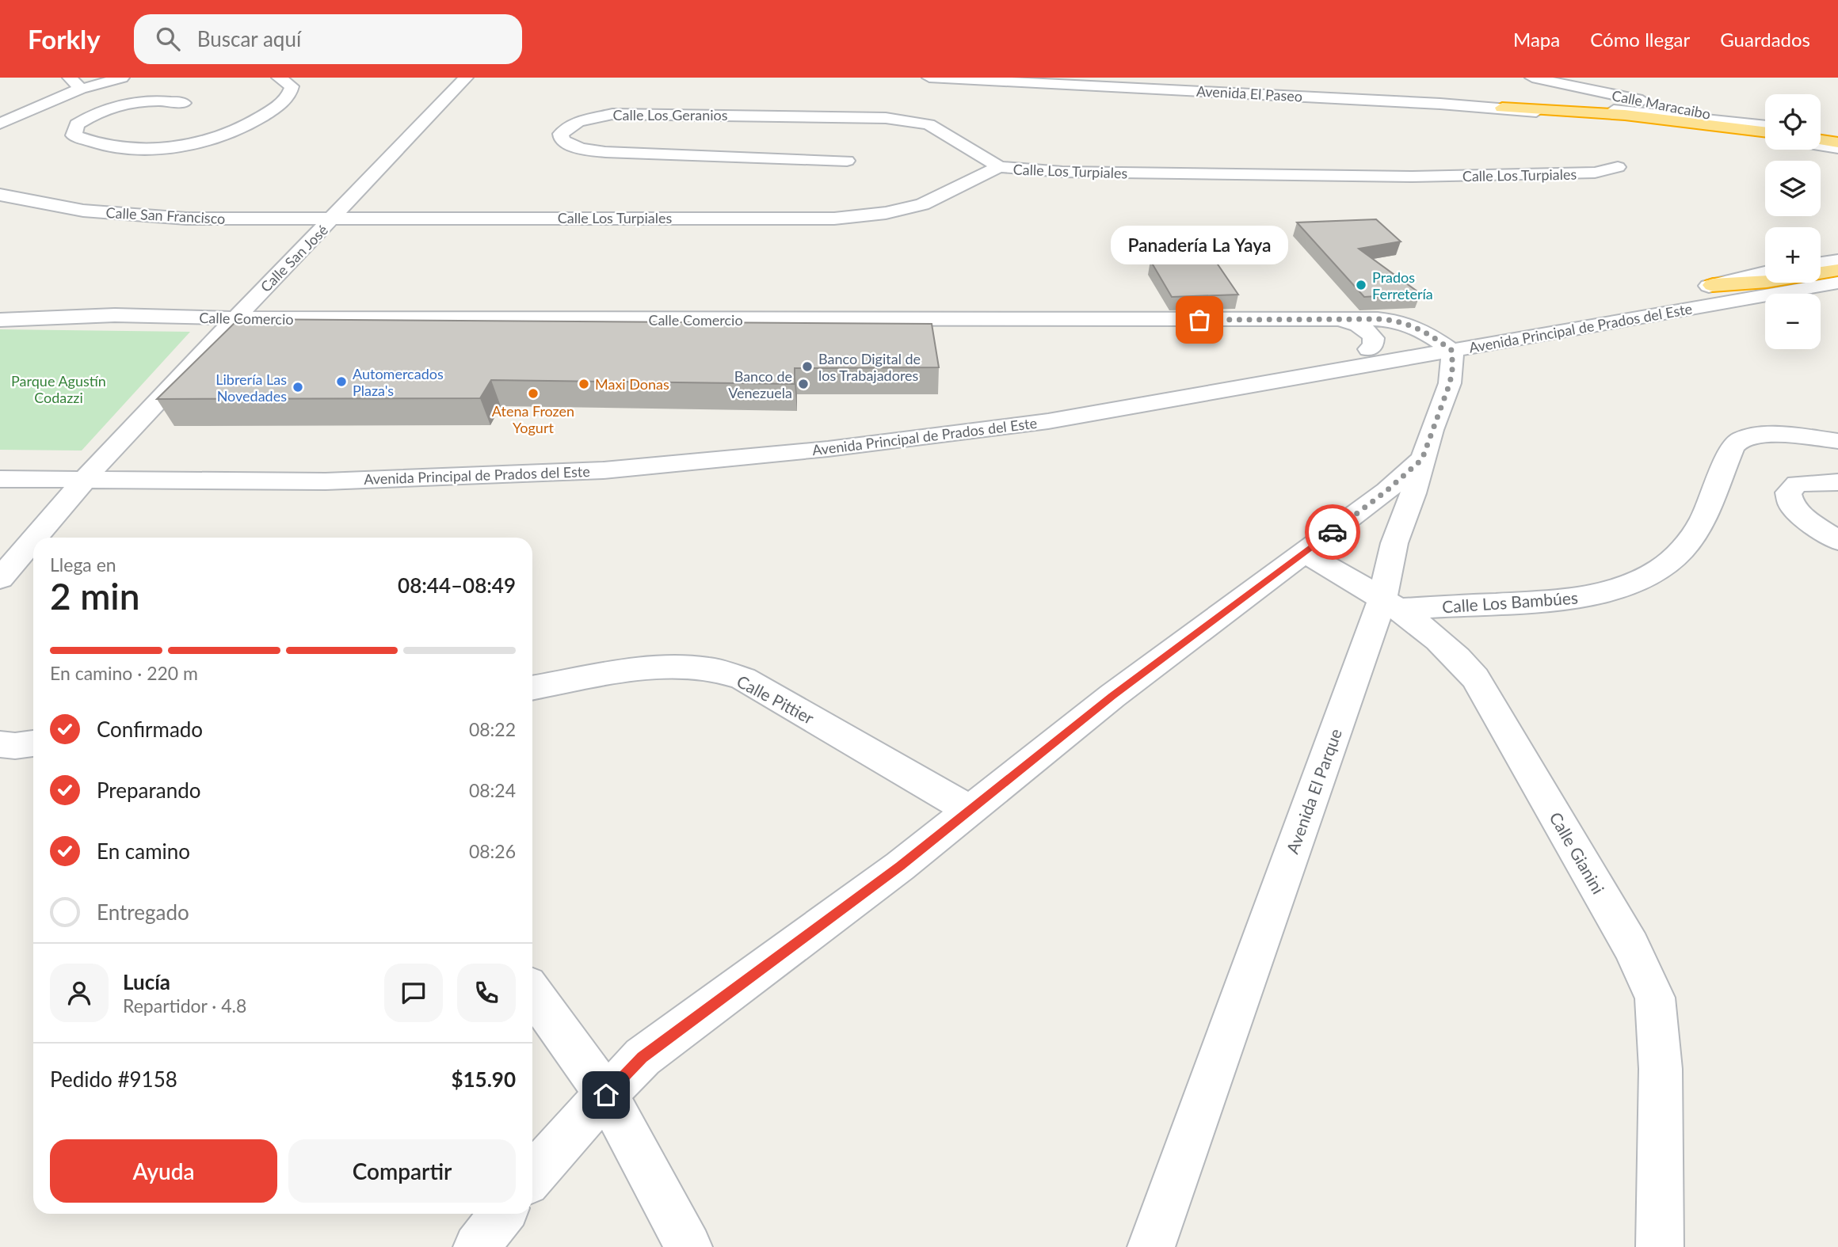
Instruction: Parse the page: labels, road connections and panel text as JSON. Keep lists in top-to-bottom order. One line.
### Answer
{"streets":{"street":["Avenida El Paseo","Calle Maracaibo","Calle Los Geranios","Calle Los Turpiales","Calle San Francisco","Calle San José","Calle Comercio","Avenida Principal de Prados del Este","Calle Los Bambúes","Calle Pittier","Avenida El Parque","Calle Gianini"]},"crossings":[["Avenida El Paseo","Calle Maracaibo"],["Calle Los Geranios","Calle Los Turpiales"],["Calle Los Turpiales","Calle San Francisco"],["Calle Los Turpiales","Calle San José"],["Calle San Francisco","Calle San José"],["Calle San José","Calle Comercio"],["Calle San José","Avenida Principal de Prados del Este"],["Calle Comercio","Avenida Principal de Prados del Este"],["Avenida Principal de Prados del Este","Avenida El Parque"],["Calle Los Bambúes","Avenida El Parque"],["Calle Los Bambúes","Calle Gianini"],["Avenida El Parque","Calle Gianini"]],"parks":["Parque Agustín Codazzi"],"places":["Prados Ferretería","Panadería La Yaya","Banco Digital de los Trabajadores","Automercados Plaza's","Maxi Donas","Banco de Venezuela","Librería Las Novedades","Atena Frozen Yogurt"],"page":{"header":"Forkly","search":"Buscar aquí","nav":["Mapa","Cómo llegar","Guardados"],"map_buttons":["+","−"],"bubble":"Panadería La Yaya","heading":["2 min","Llega en","08:44–08:49"],"panel":["Lucía","Repartidor · 4.8","Pedido #9158","$15.90"],"bar":"En camino · 220 m","list":[["Confirmado","08:22"],["Preparando","08:24"],["En camino","08:26"],"Entregado"],"buttons":["Ayuda","Compartir"]}}
